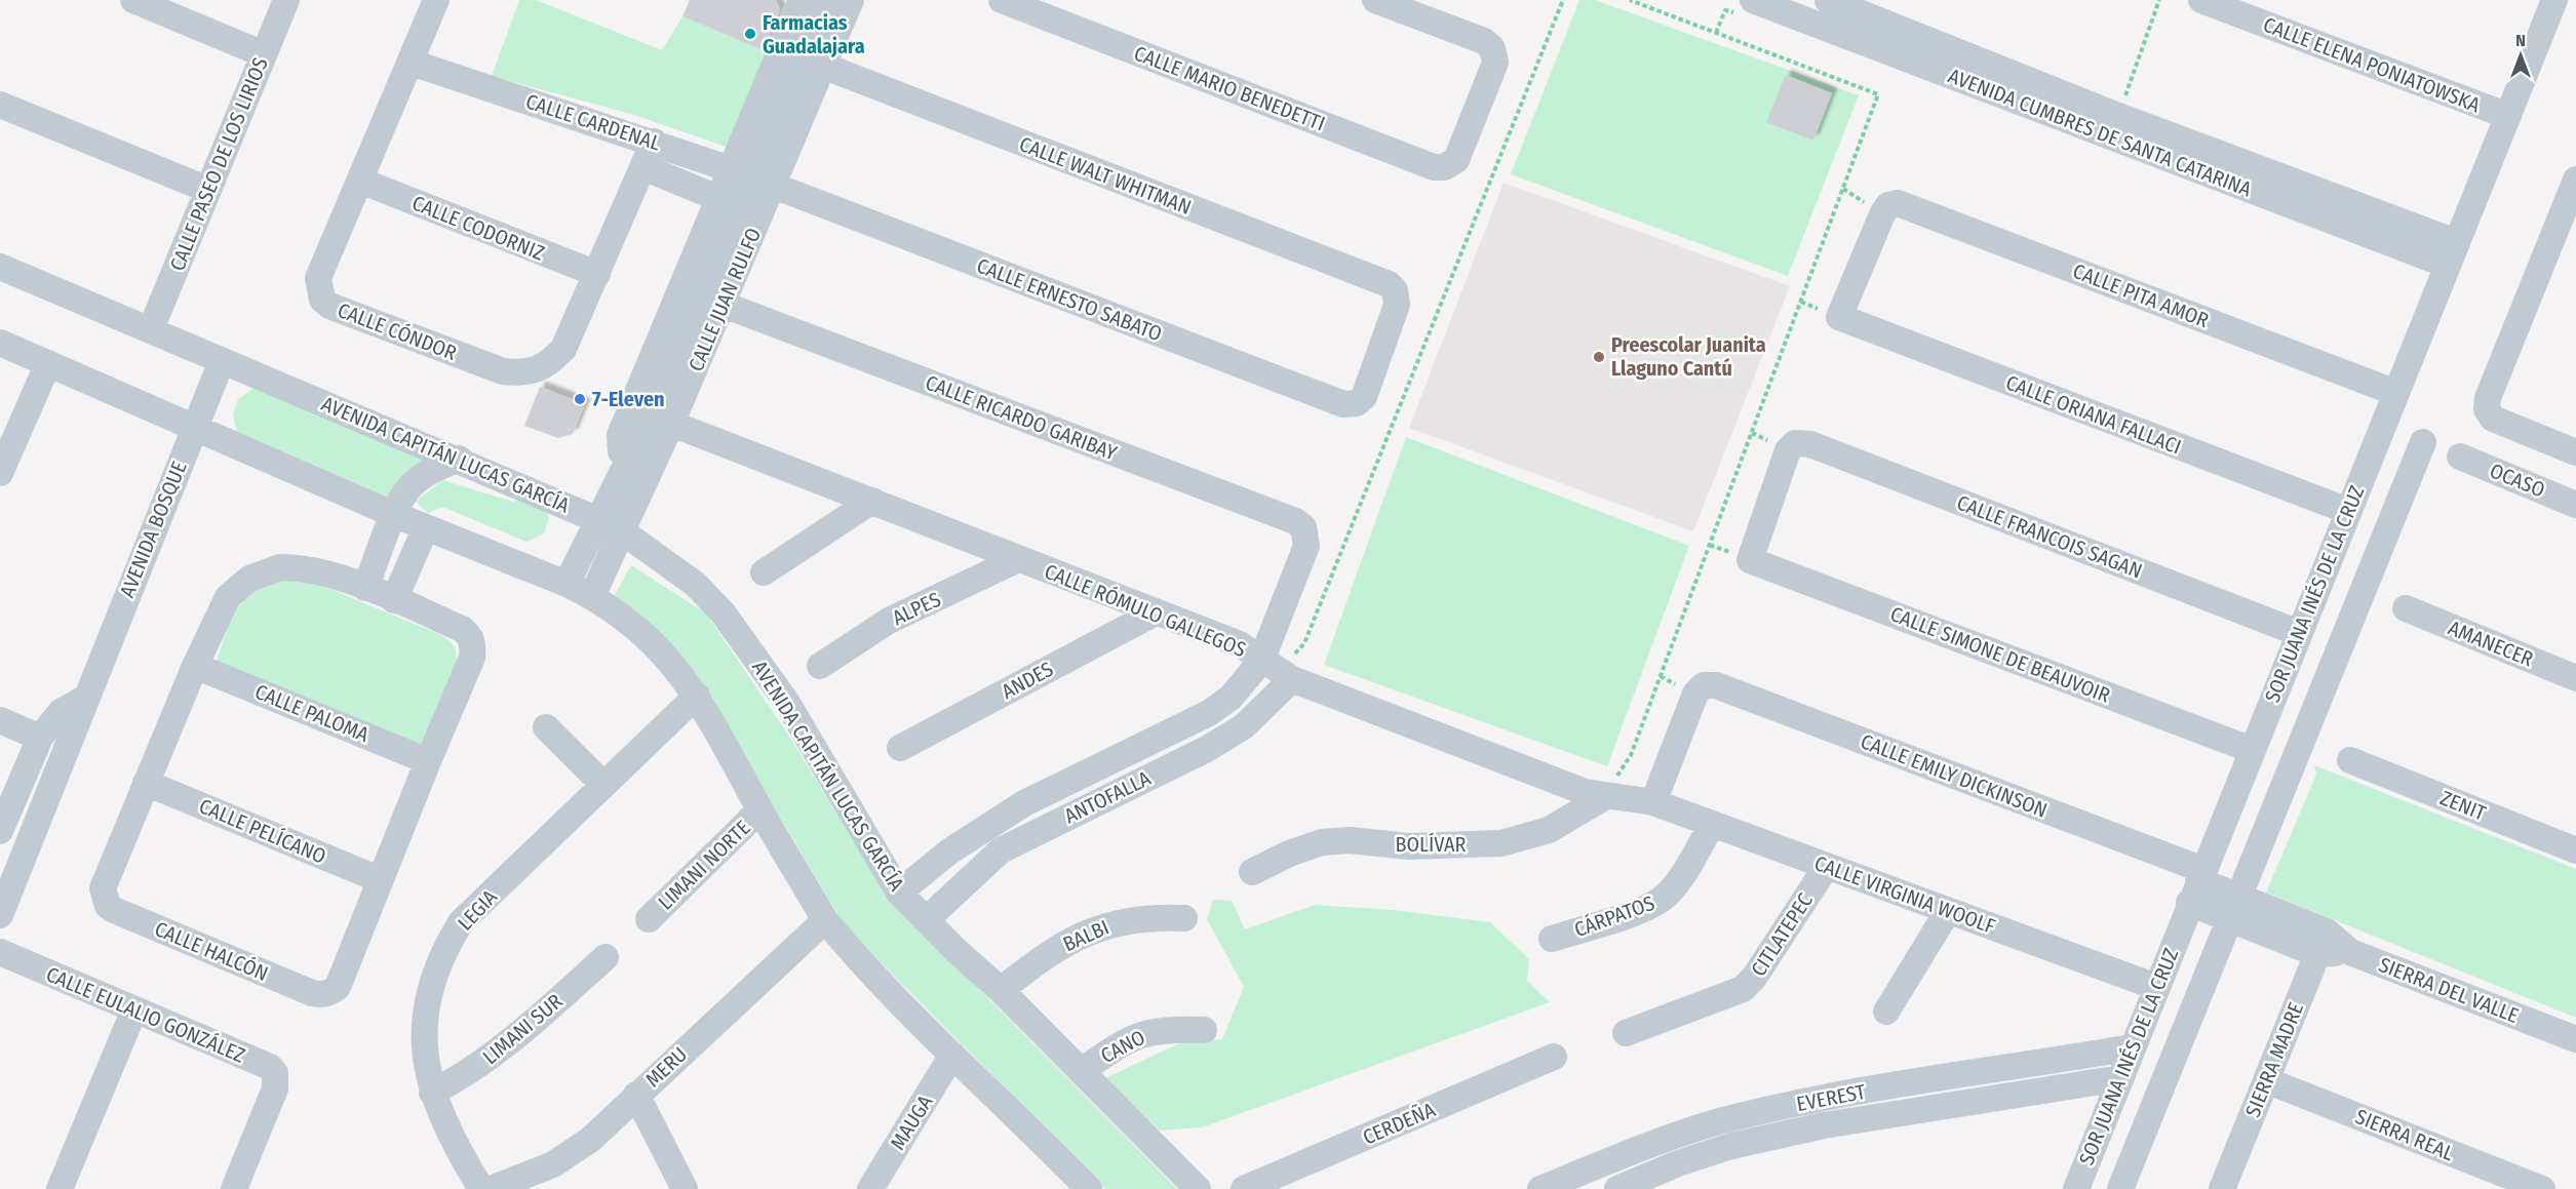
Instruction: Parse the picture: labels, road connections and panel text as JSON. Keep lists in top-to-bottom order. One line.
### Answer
{"streets":{"street":["CALLE ELENA PONIATOWSKA","CALLE MARIO BENEDETTI","CALLE CARDENAL","AVENIDA CUMBRES DE SANTA CATARINA","CALLE PASEO DE LOS LIRIOS","CALLE WALT WHITMAN","CALLE CODORNIZ","CALLE PITA AMOR","CALLE JUAN RULFO","CALLE ERNESTO SABATO","CALLE CÓNDOR","CALLE ORIANA FALLACI","CALLE RICARDO GARIBAY","AVENIDA CAPITÁN LUCAS GARCÍA","OCASO","AVENIDA BOSQUE","CALLE FRANCOIS SAGAN","SOR JUANA INÉS DE LA CRUZ","ALPES","CALLE RÓMULO GALLEGOS","AMANECER","CALLE SIMONE DE BEAUVOIR","ANDES","CALLE PALOMA","CALLE EMILY DICKINSON","ANTOFALLA","ZENIT","CALLE PELÍCANO","BOLÍVAR","LIMANI NORTE","CALLE VIRGINIA WOOLF","LEGIA","CÁRPATOS","CITLATEPEC","BALBI","CALLE HALCÓN","SIERRA DEL VALLE","CALLE EULALIO GONZÁLEZ","LIMANI SUR","CANO","SIERRA MADRE","MERU","EVEREST","MAUGA","CERDEÑA","SIERRA REAL"]},"crossings":[["CALLE ELENA PONIATOWSKA","SOR JUANA INÉS DE LA CRUZ"],["CALLE CARDENAL","CALLE JUAN RULFO"],["CALLE CARDENAL","CALLE ERNESTO SABATO"],["CALLE CARDENAL","CALLE CÓNDOR"],["AVENIDA CUMBRES DE SANTA CATARINA","SOR JUANA INÉS DE LA CRUZ"],["CALLE PASEO DE LOS LIRIOS","AVENIDA CAPITÁN LUCAS GARCÍA"],["CALLE WALT WHITMAN","CALLE JUAN RULFO"],["CALLE WALT WHITMAN","CALLE ERNESTO SABATO"],["CALLE CODORNIZ","CALLE CÓNDOR"],["CALLE PITA AMOR","CALLE ORIANA FALLACI"],["CALLE PITA AMOR","SOR JUANA INÉS DE LA CRUZ"],["CALLE JUAN RULFO","CALLE ERNESTO SABATO"],["CALLE JUAN RULFO","CALLE RICARDO GARIBAY"],["CALLE JUAN RULFO","AVENIDA CAPITÁN LUCAS GARCÍA"],["CALLE JUAN RULFO","CALLE RÓMULO GALLEGOS"],["CALLE ORIANA FALLACI","SOR JUANA INÉS DE LA CRUZ"],["CALLE RICARDO GARIBAY","CALLE RÓMULO GALLEGOS"],["CALLE RICARDO GARIBAY","ANTOFALLA"],["AVENIDA CAPITÁN LUCAS GARCÍA","AVENIDA BOSQUE"],["AVENIDA CAPITÁN LUCAS GARCÍA","ANTOFALLA"],["AVENIDA CAPITÁN LUCAS GARCÍA","BALBI"],["AVENIDA CAPITÁN LUCAS GARCÍA","CANO"],["CALLE FRANCOIS SAGAN","SOR JUANA INÉS DE LA CRUZ"],["CALLE FRANCOIS SAGAN","CALLE SIMONE DE BEAUVOIR"],["SOR JUANA INÉS DE LA CRUZ","CALLE SIMONE DE BEAUVOIR"],["SOR JUANA INÉS DE LA CRUZ","CALLE EMILY DICKINSON"],["SOR JUANA INÉS DE LA CRUZ","CALLE VIRGINIA WOOLF"],["SOR JUANA INÉS DE LA CRUZ","EVEREST"],["ALPES","CALLE RÓMULO GALLEGOS"],["CALLE RÓMULO GALLEGOS","ANDES"],["CALLE RÓMULO GALLEGOS","CALLE EMILY DICKINSON"],["CALLE RÓMULO GALLEGOS","ANTOFALLA"],["CALLE RÓMULO GALLEGOS","BOLÍVAR"],["CALLE RÓMULO GALLEGOS","CALLE VIRGINIA WOOLF"],["CALLE PALOMA","CALLE HALCÓN"],["CALLE EMILY DICKINSON","CALLE VIRGINIA WOOLF"],["CALLE EMILY DICKINSON","SIERRA DEL VALLE"],["CALLE PELÍCANO","CALLE HALCÓN"],["CALLE VIRGINIA WOOLF","CÁRPATOS"],["CALLE VIRGINIA WOOLF","CITLATEPEC"],["LEGIA","LIMANI SUR"],["SIERRA DEL VALLE","SIERRA MADRE"],["SIERRA MADRE","SIERRA REAL"]],"places":["Farmacias Guadalajara","Preescolar Juanita Llaguno Cantú","7-Eleven"],"north":"top"}
